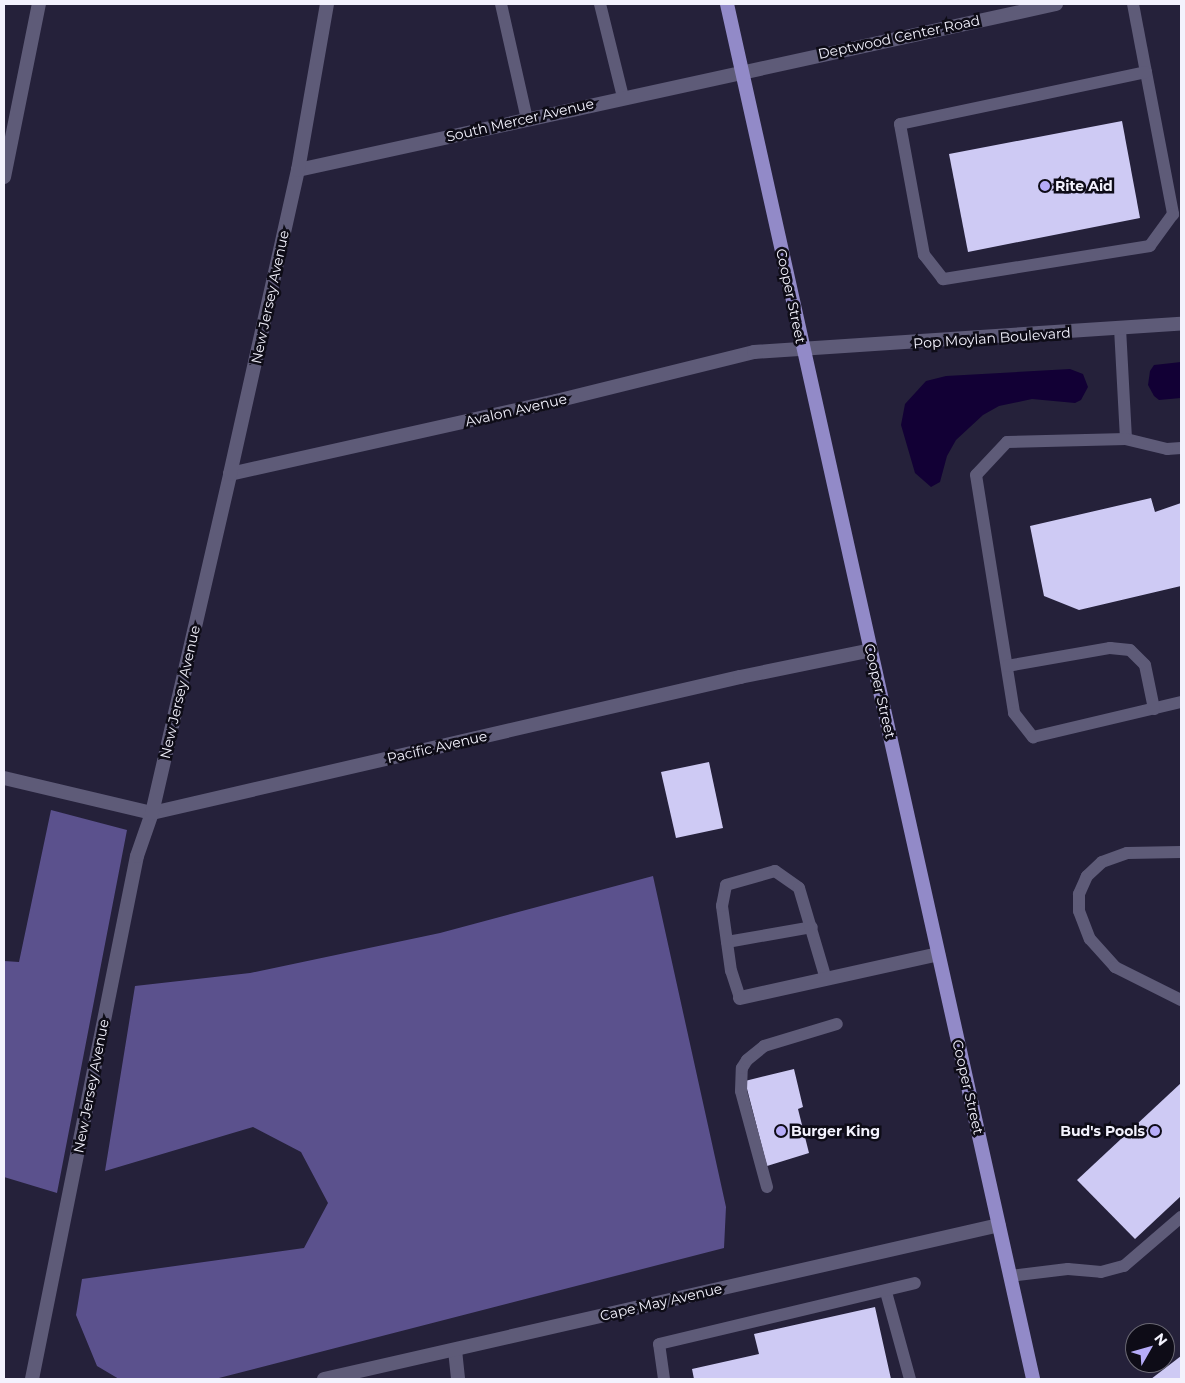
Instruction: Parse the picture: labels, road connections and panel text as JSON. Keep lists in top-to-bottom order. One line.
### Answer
{"streets":{"main road":["Cooper Street"],"street":["Deptwood Center Road","South Mercer Avenue","New Jersey Avenue","Pop Moylan Boulevard","Avalon Avenue","Pacific Avenue","Cape May Avenue"]},"crossings":[["Deptwood Center Road","South Mercer Avenue"],["Deptwood Center Road","Cooper Street"],["South Mercer Avenue","Cooper Street"],["South Mercer Avenue","New Jersey Avenue"],["Cooper Street","Pop Moylan Boulevard"],["Cooper Street","Avalon Avenue"],["Cooper Street","Pacific Avenue"],["Cooper Street","Cape May Avenue"],["New Jersey Avenue","Avalon Avenue"],["New Jersey Avenue","Pacific Avenue"],["Pop Moylan Boulevard","Avalon Avenue"]],"places":["Rite Aid","Burger King","Bud's Pools"],"north":"top right"}
